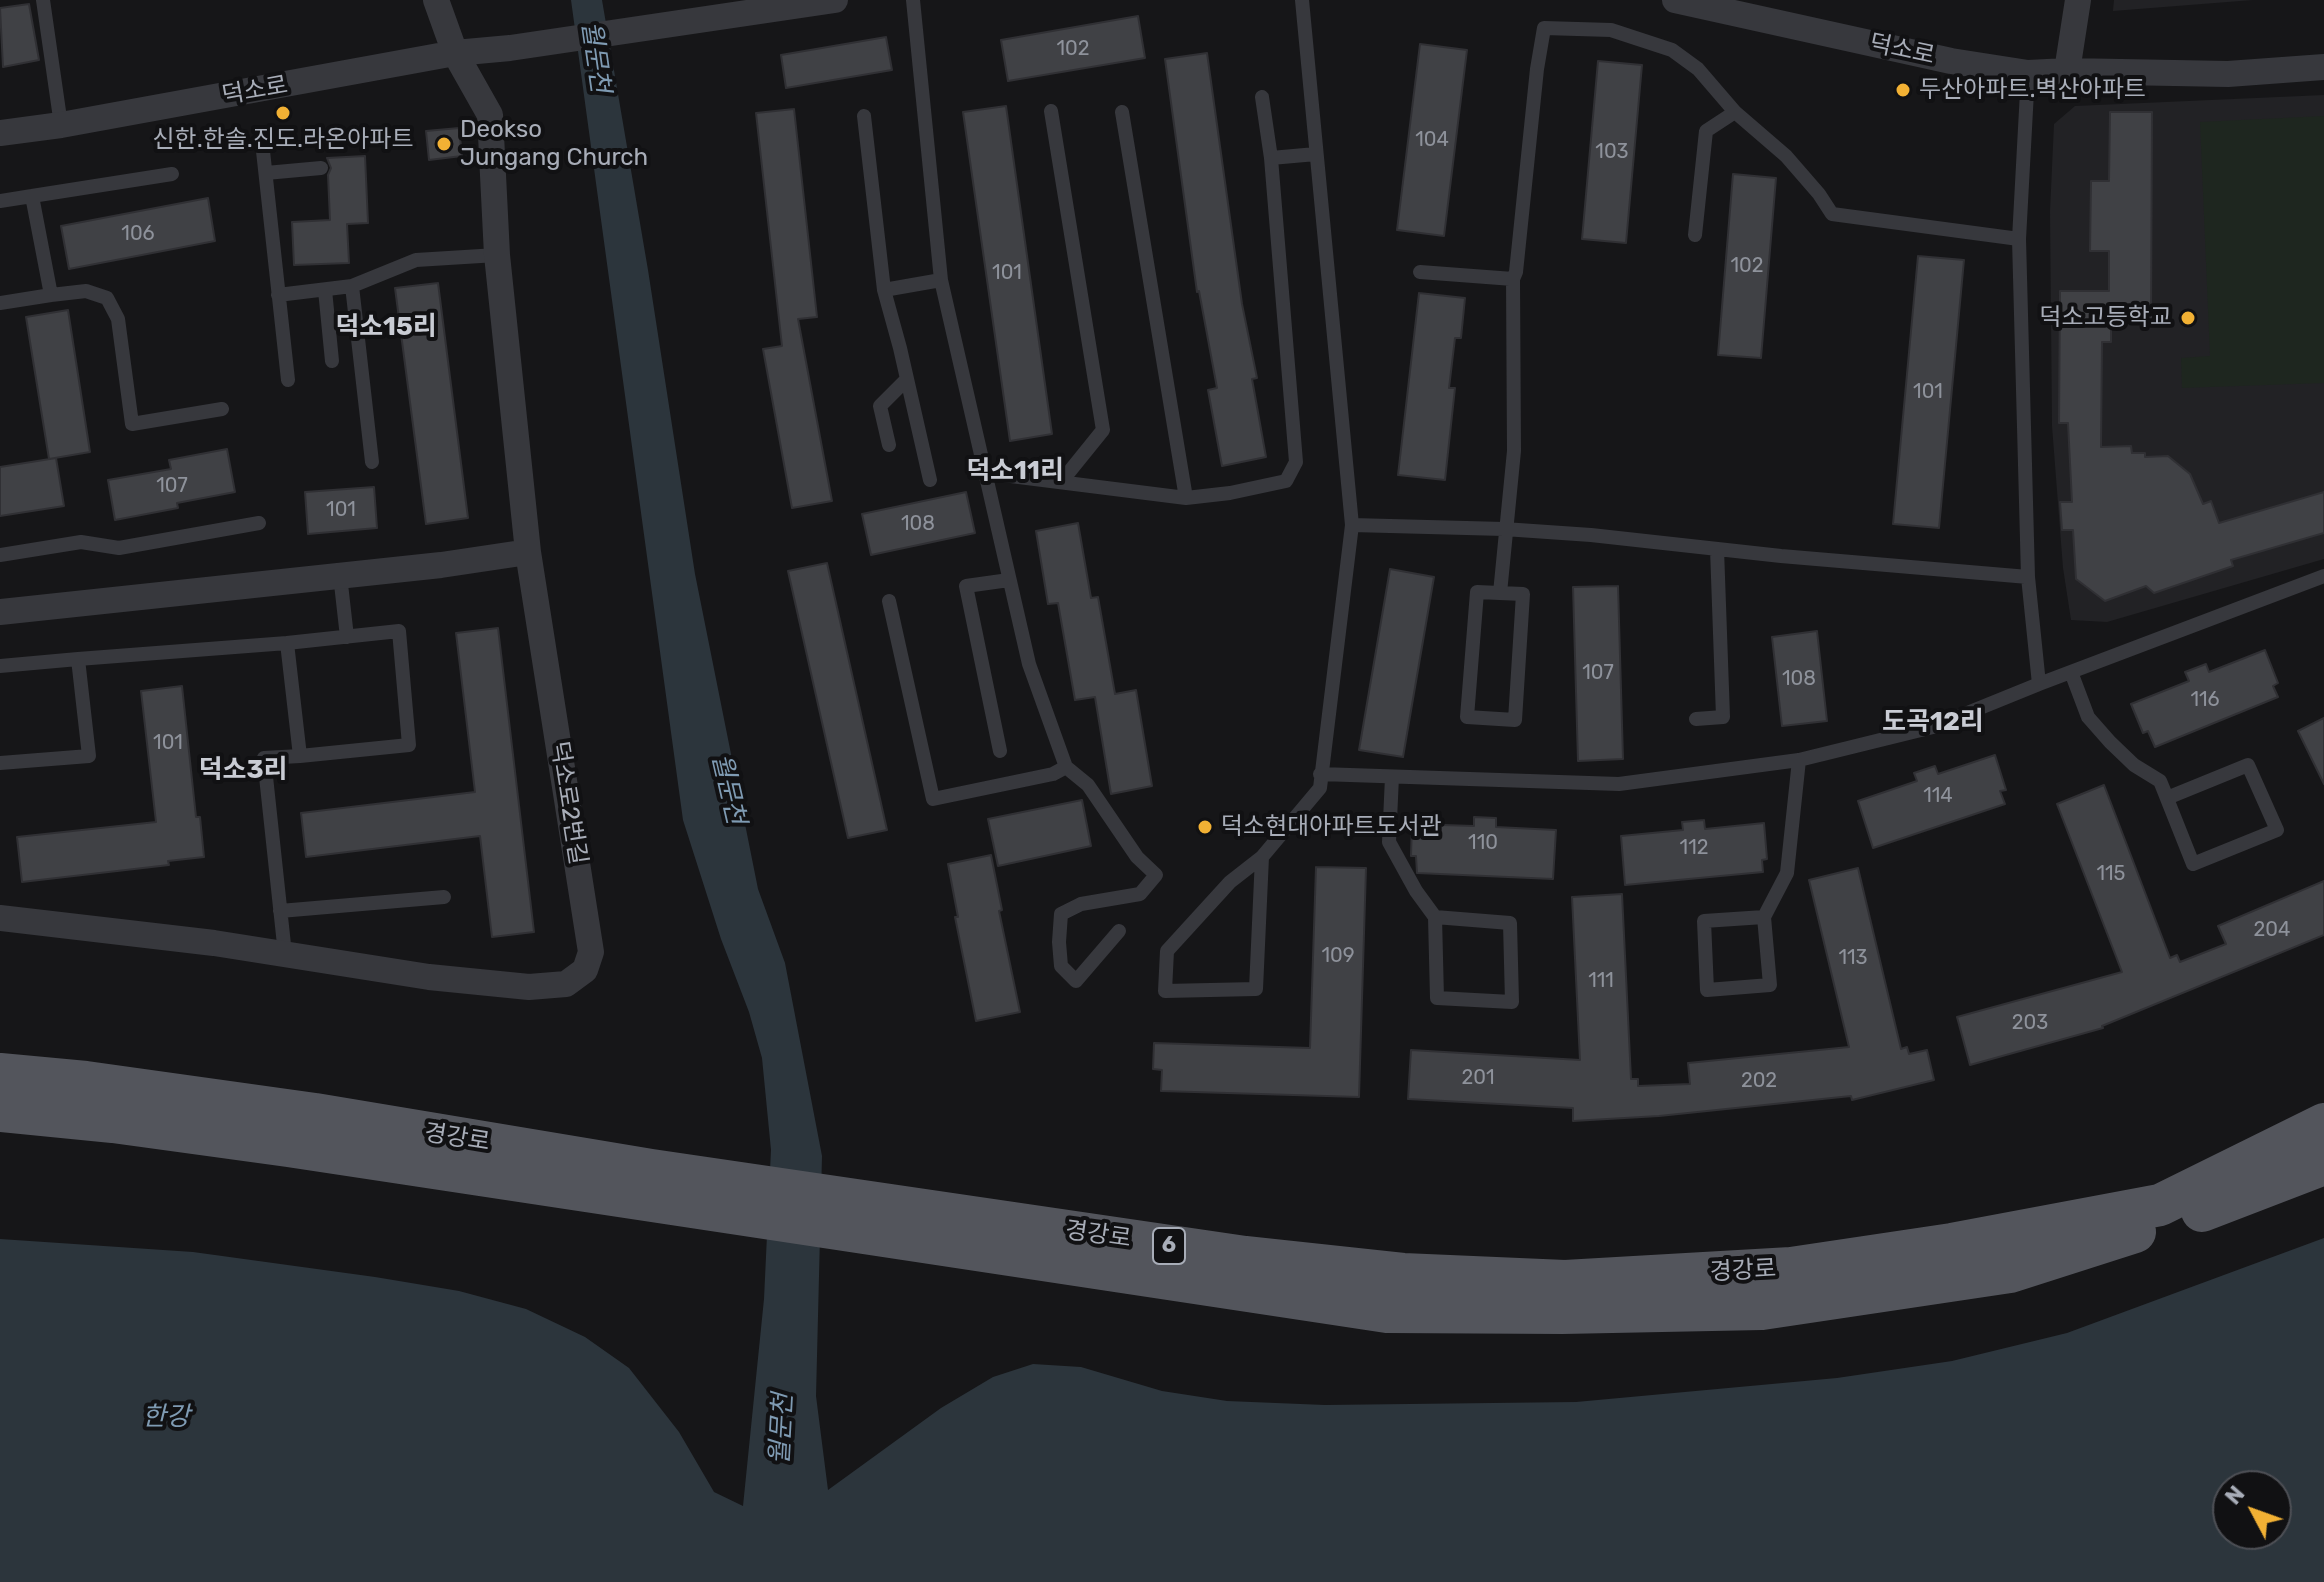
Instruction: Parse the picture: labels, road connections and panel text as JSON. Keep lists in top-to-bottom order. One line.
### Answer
{"streets":{"main road":["경강로","6"],"street":["덕소로","덕소로2번길"]},"crossings":[["덕소로","덕소로2번길"]],"districts":["덕소15리","덕소11리","도곡12리","덕소3리"],"water":["월문천","한강"],"places":["두산아파트.벽산아파트","신한.한솔.진도.라온아파트","Deokso Jungang Church","덕소고등학교","덕소현대아파트도서관"],"house_numbers":["102","104","103","106","102","101","101","107","101","108","107","108","116","101","114","110","112","115","204","109","113","111","203","201","202"],"north":"top left"}
